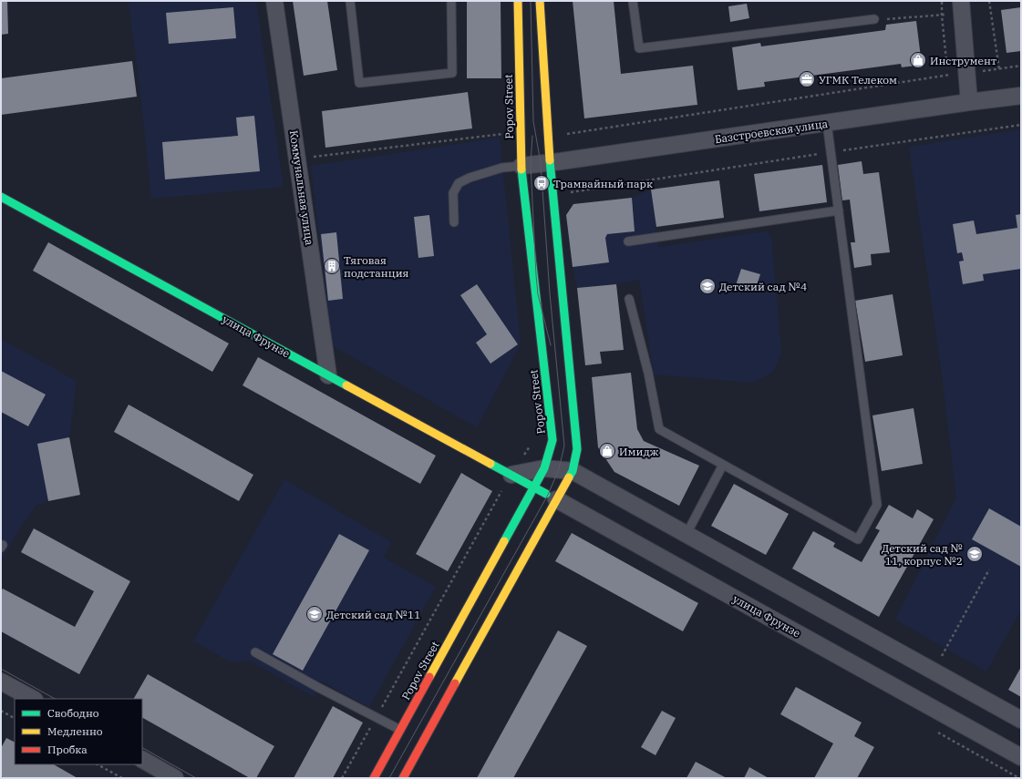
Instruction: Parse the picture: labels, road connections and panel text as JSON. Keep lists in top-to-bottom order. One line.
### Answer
{"streets":{"street":["Popov Street","Базстроевская улица","Коммунальная улица","улица Фрунзе"]},"crossings":[["Popov Street","Базстроевская улица"],["Popov Street","улица Фрунзе"],["Коммунальная улица","улица Фрунзе"]],"places":{"shop":["Инструмент","Имидж"],"office":["УГМК Телеком"],"bus stop":["Трамвайный парк"],"building":["Тяговая подстанция"],"school or university":["Детский сад №4","Детский сад № 11, корпус №2","Детский сад №11"]},"legend":["Свободно","Медленно","Пробка"]}
